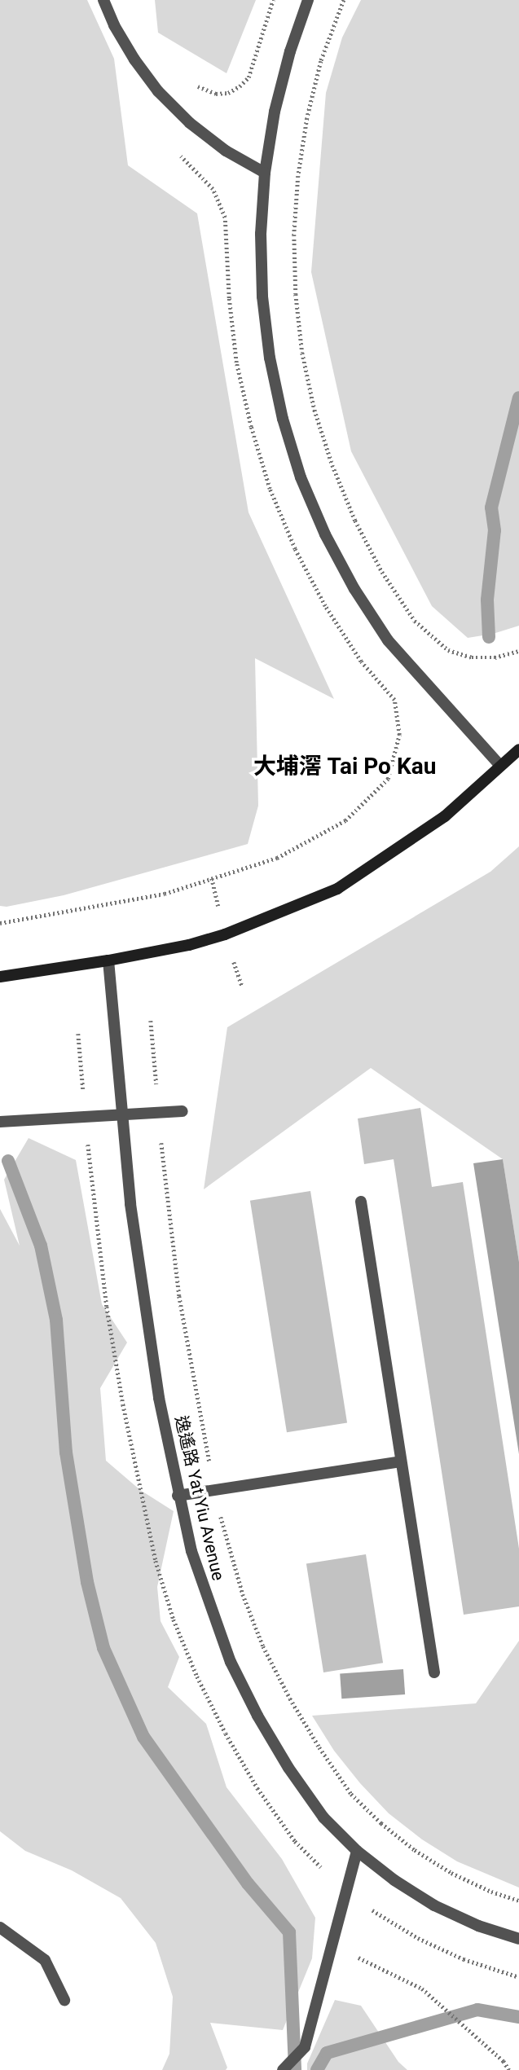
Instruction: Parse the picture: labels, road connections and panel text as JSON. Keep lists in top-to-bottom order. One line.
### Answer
{"streets":{"street":["逸遙路 Yat Yiu Avenue"]},"districts":["大埔滘 Tai Po Kau"]}
